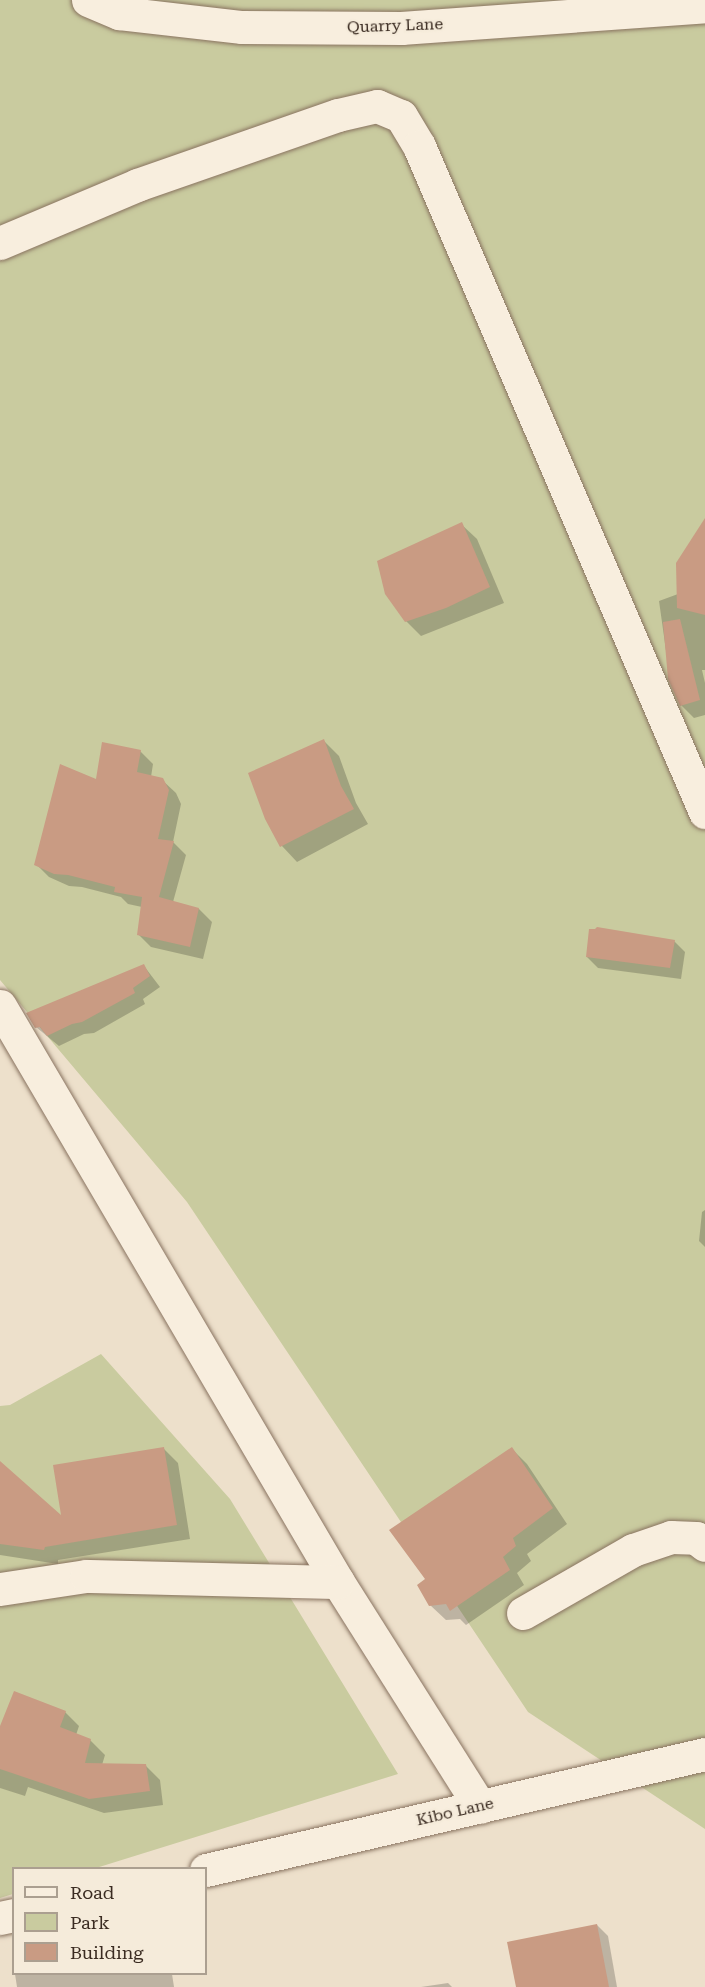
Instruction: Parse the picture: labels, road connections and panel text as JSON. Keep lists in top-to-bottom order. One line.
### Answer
{"streets":{"street":["Quarry Lane","Kibo Lane"]},"legend":["Road","Park","Building"]}
